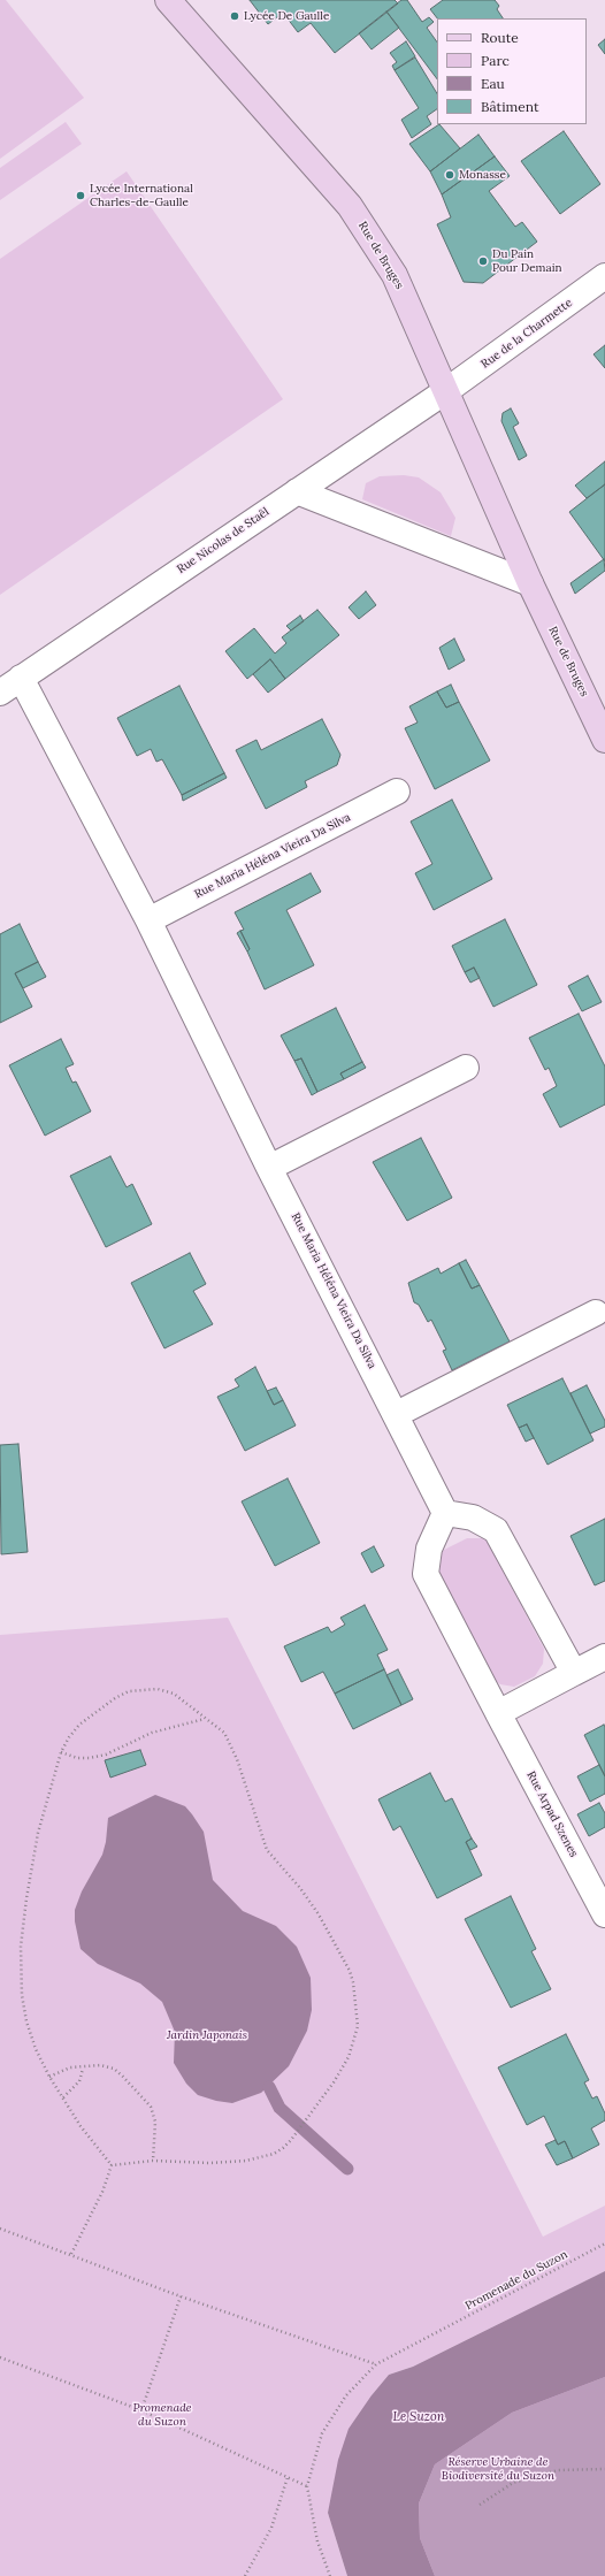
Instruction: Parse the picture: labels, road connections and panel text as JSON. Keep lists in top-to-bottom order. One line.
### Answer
{"streets":{"street":["Rue de Bruges","Rue de la Charmette","Rue Nicolas de Staël","Rue Maria Héléna Vieira Da Silva","Rue Arpad Szenes"],"path":["Promenade du Suzon"]},"crossings":[["Rue de Bruges","Rue de la Charmette"],["Rue de Bruges","Rue Nicolas de Staël"],["Rue de la Charmette","Rue Nicolas de Staël"],["Rue Nicolas de Staël","Rue Maria Héléna Vieira Da Silva"]],"water":["Le Suzon"],"parks":["Jardin Japonais","Promenade du Suzon","Réserve Urbaine de Biodiversité du Suzon"],"places":["Lycée De Gaulle","Monasse","Lycée International Charles-de-Gaulle","Du Pain Pour Demain"],"legend":["Route","Parc","Eau","Bâtiment"]}
